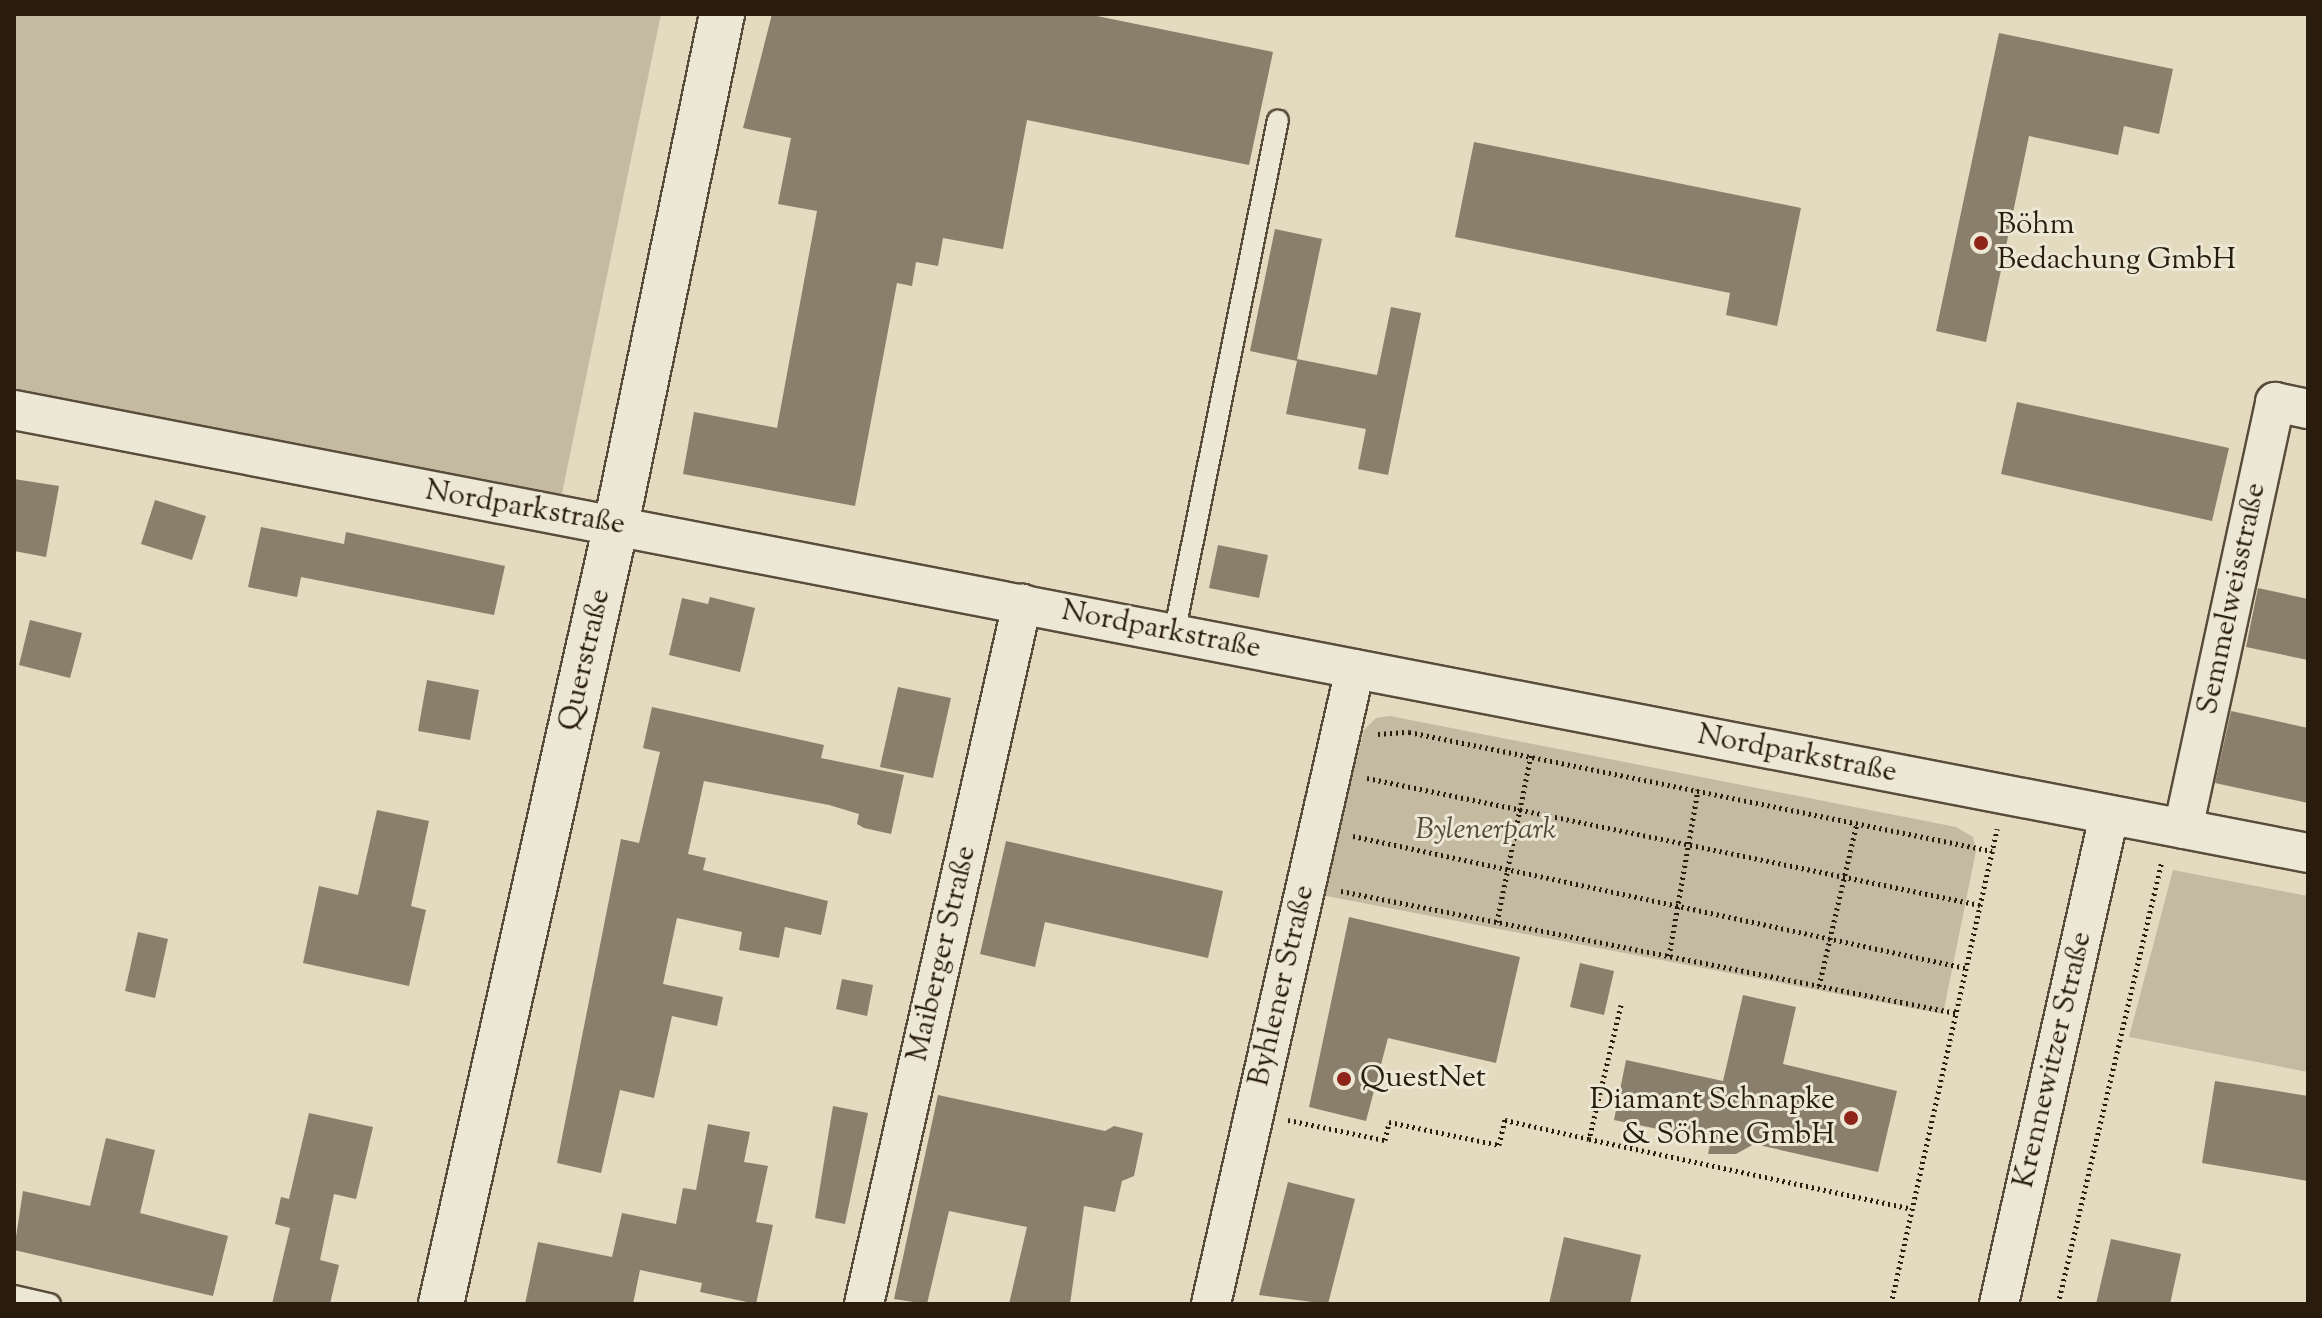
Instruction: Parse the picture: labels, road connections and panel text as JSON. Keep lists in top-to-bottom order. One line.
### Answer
{"streets":{"street":["Nordparkstraße","Semmelweisstraße","Querstraße","Maiberger Straße","Byhlener Straße","Krennewitzer Straße"]},"crossings":[["Nordparkstraße","Semmelweisstraße"],["Nordparkstraße","Querstraße"],["Nordparkstraße","Maiberger Straße"],["Nordparkstraße","Byhlener Straße"],["Nordparkstraße","Krennewitzer Straße"]],"parks":["Bylenerpark"],"places":["Böhm Bedachung GmbH","QuestNet","Diamant Schnapke & Söhne GmbH"]}
